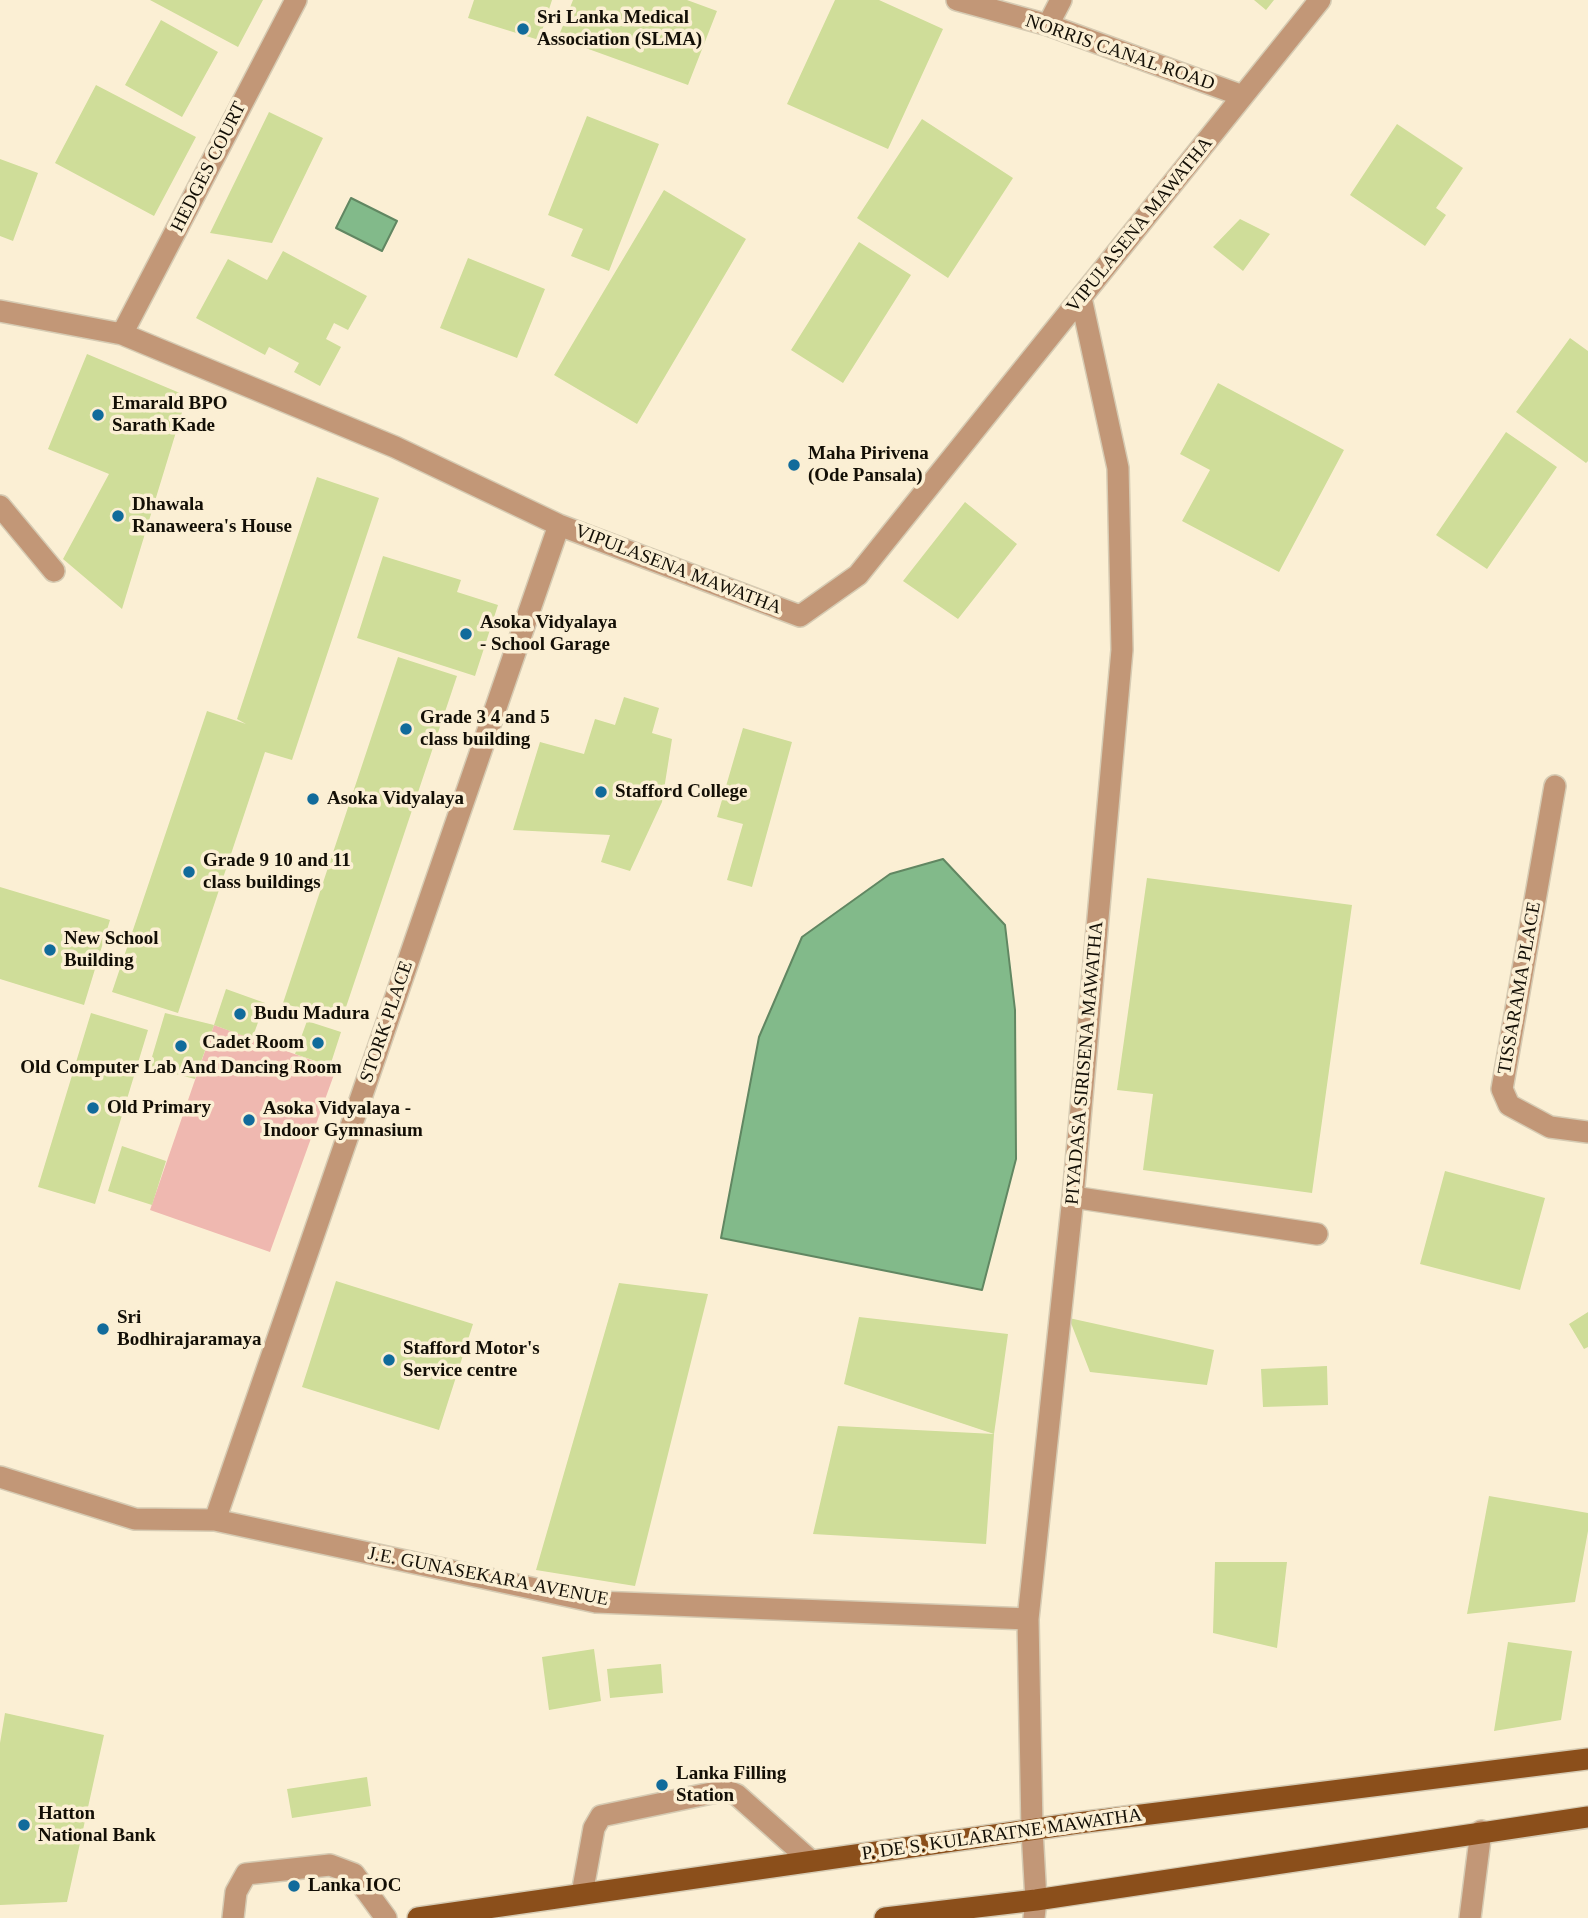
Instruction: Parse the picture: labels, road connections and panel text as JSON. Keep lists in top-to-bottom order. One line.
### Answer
{"streets":{"main road":["P. DE S. KULARATNE MAWATHA"],"street":["NORRIS CANAL ROAD","HEDGES COURT","VIPULASENA MAWATHA","TISSARAMA PLACE","STORK PLACE","PIYADASA SIRISENA MAWATHA","J.E. GUNASEKARA AVENUE"]},"crossings":[["NORRIS CANAL ROAD","VIPULASENA MAWATHA"],["HEDGES COURT","VIPULASENA MAWATHA"],["VIPULASENA MAWATHA","STORK PLACE"],["VIPULASENA MAWATHA","PIYADASA SIRISENA MAWATHA"],["STORK PLACE","J.E. GUNASEKARA AVENUE"],["PIYADASA SIRISENA MAWATHA","J.E. GUNASEKARA AVENUE"],["PIYADASA SIRISENA MAWATHA","P. DE S. KULARATNE MAWATHA"]],"places":["Sri Lanka Medical Association (SLMA)","Emarald BPO Sarath Kade","Maha Pirivena (Ode Pansala)","Dhawala Ranaweera's House","Asoka Vidyalaya - School Garage","Grade 3 4 and 5 class building","Stafford College","Asoka Vidyalaya","Grade 9 10 and 11 class buildings","New School Building","Budu Madura","Cadet Room","Old Computer Lab And Dancing Room","Old Primary","Asoka Vidyalaya - Indoor Gymnasium","Sri Bodhirajaramaya","Stafford Motor's Service centre","Lanka Filling Station","Hatton National Bank","Lanka IOC"]}
